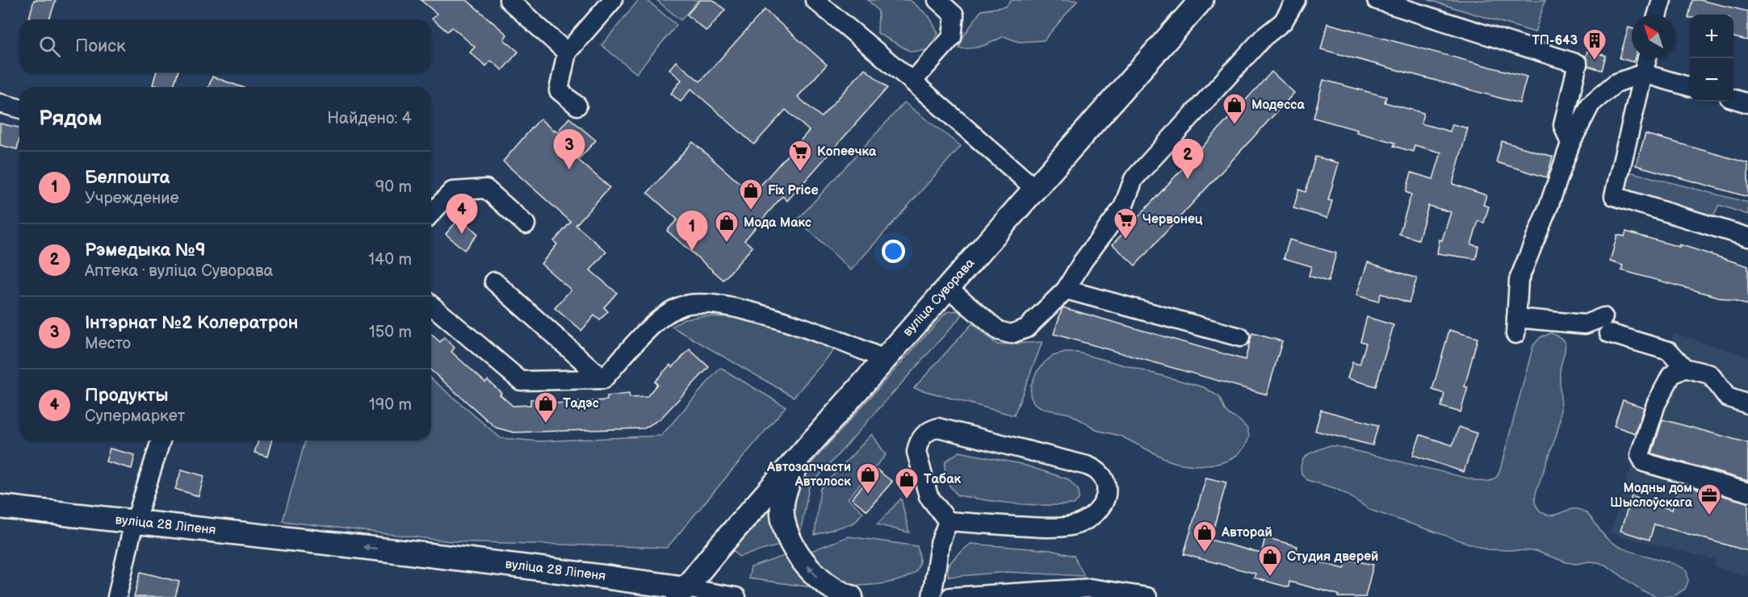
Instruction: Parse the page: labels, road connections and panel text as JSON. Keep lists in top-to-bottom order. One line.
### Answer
{"streets":{"main road":["вуліца Суворава","вуліца 28 Ліпеня"]},"crossings":[["вуліца Суворава","вуліца 28 Ліпеня"]],"places":{"building":["ТП-643"],"shop":["Модесса","Fix Price","Мода Макс","Тадэс","Автозапчасти Автолоск","Табак","Авторай","Студия дверей"],"supermarket":["Копеечка","Червонец"],"office":["Модны дом Шыслоўскага"]},"north":"top left","page":{"map_buttons":["+","−"],"search":"Поиск","heading":["Рядом","Найдено: 4"],"pins":["3","2","4","1"],"list":[{"mark":"1","name":"Белпошта","note":"Учреждение","value":"90 m"},{"mark":"2","name":"Рэмедыка №9","note":"Аптека · вуліца Суворава","value":"140 m"},{"mark":"3","name":"Інтэрнат №2 Колератрон","note":"Место","value":"150 m"},{"mark":"4","name":"Продукты","note":"Супермаркет","value":"190 m"}]}}
